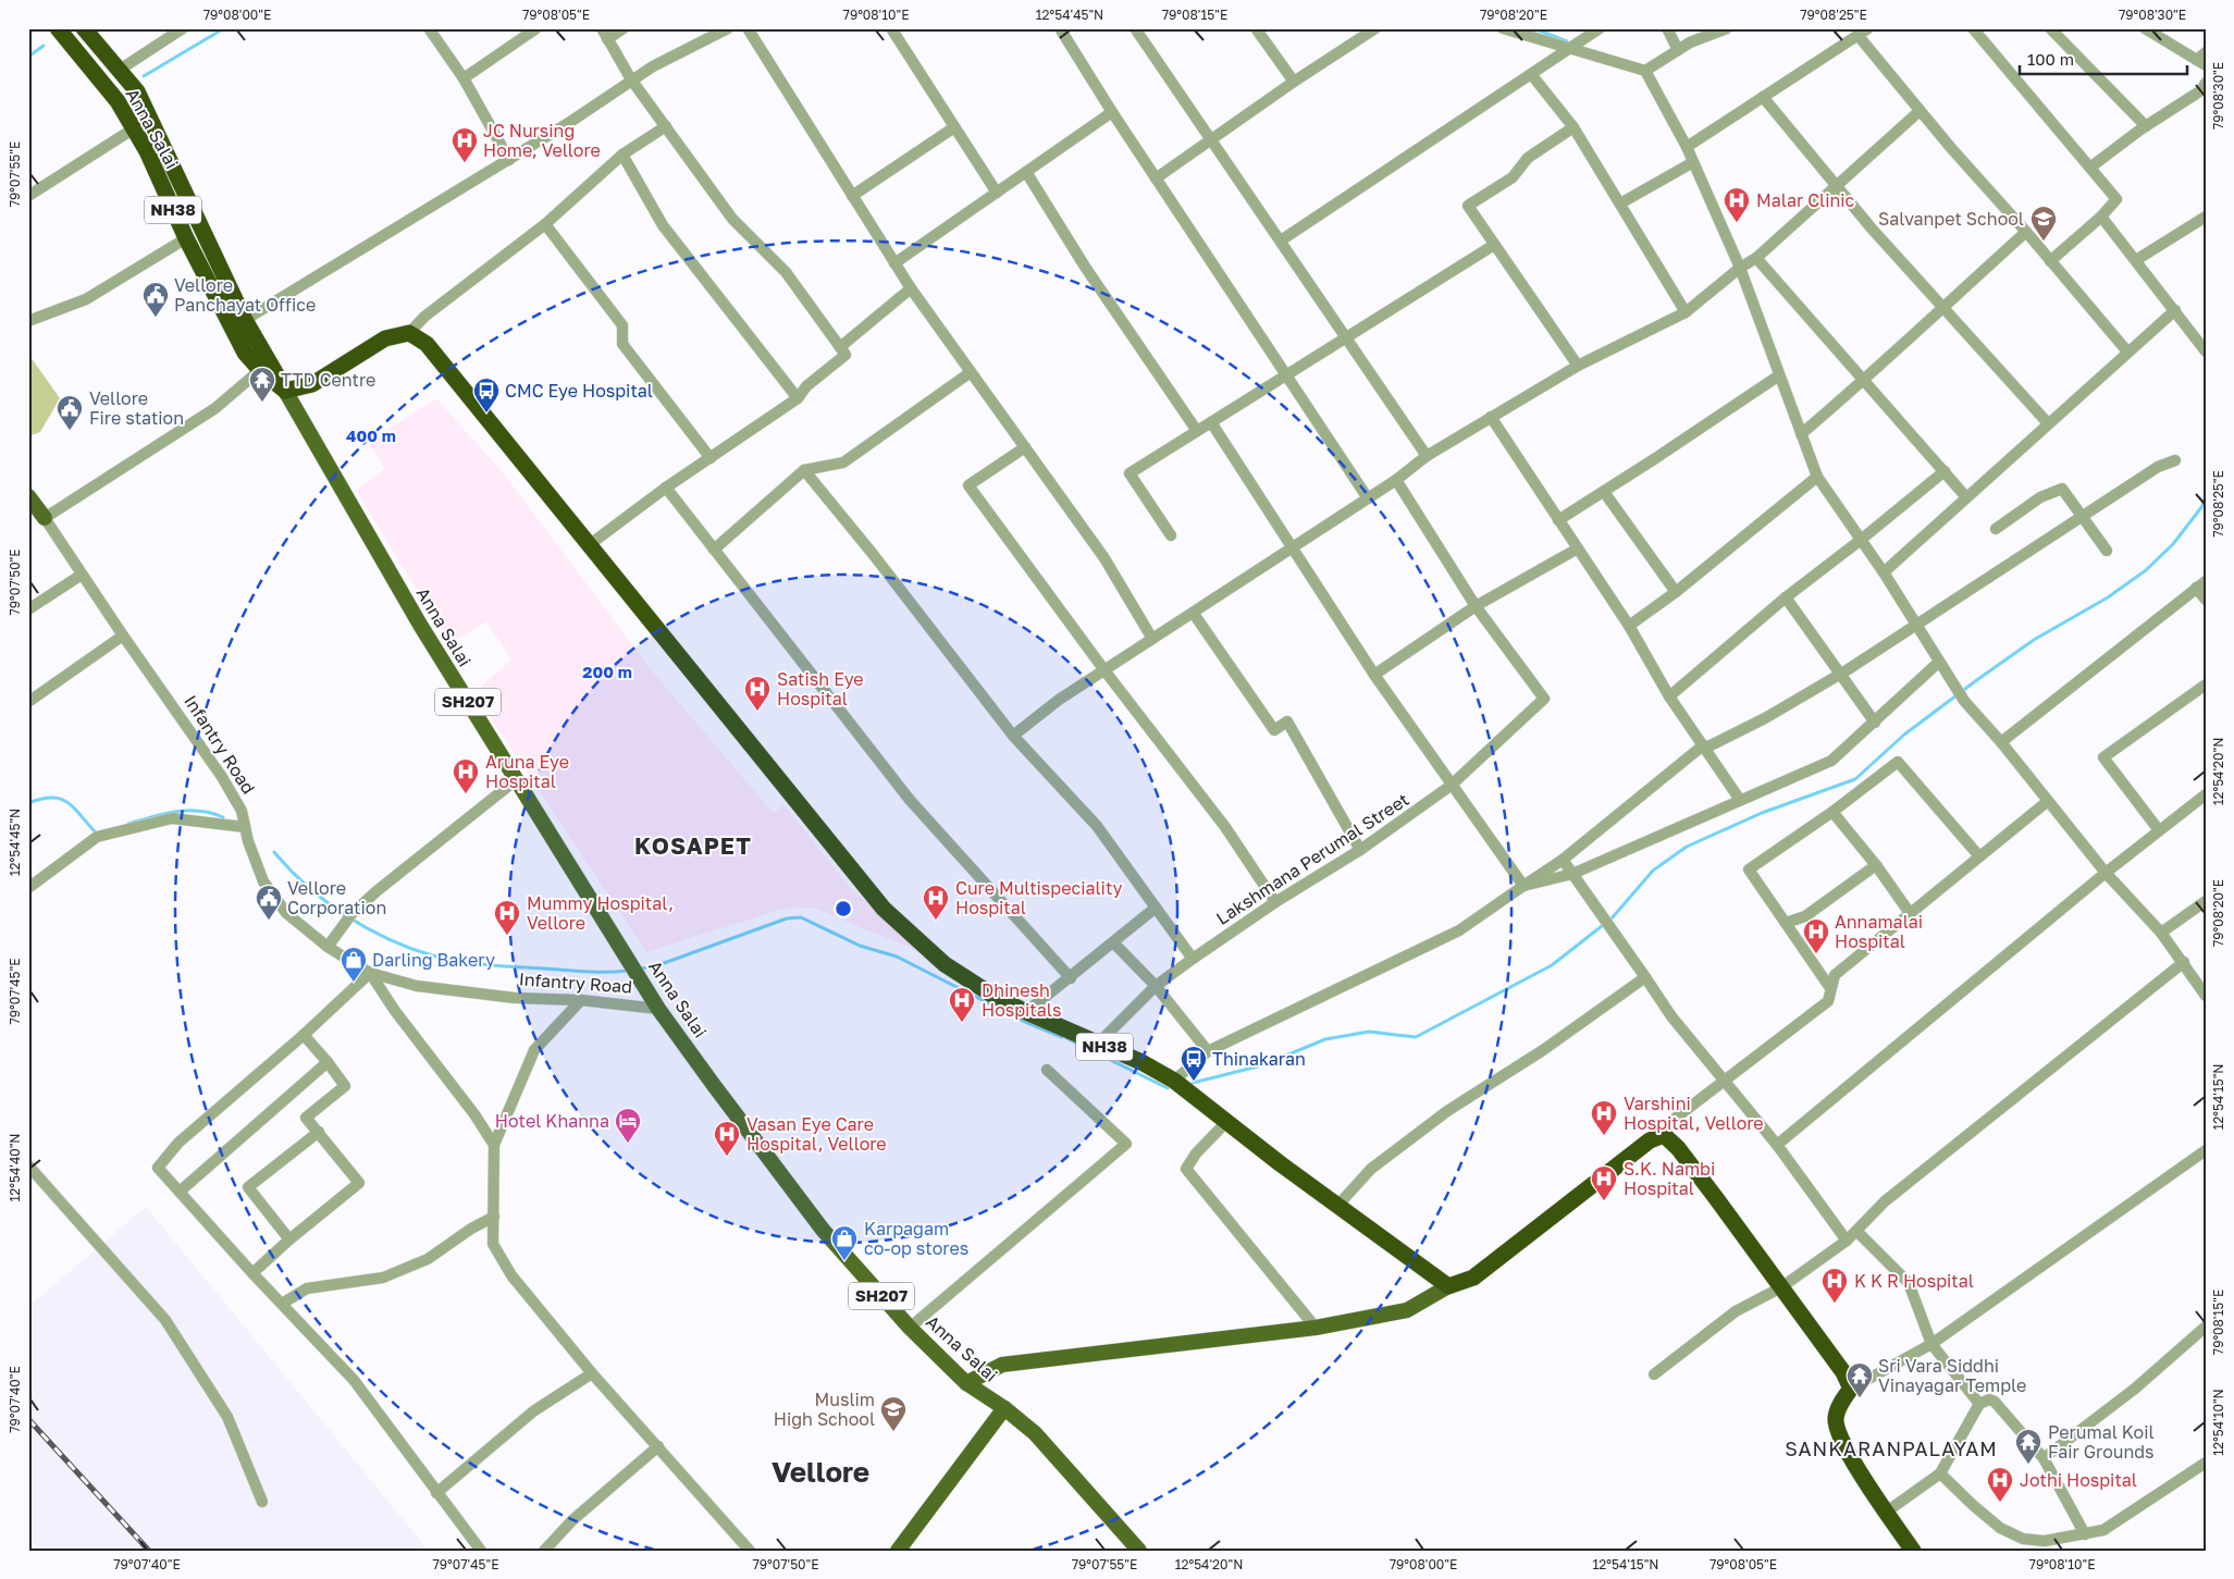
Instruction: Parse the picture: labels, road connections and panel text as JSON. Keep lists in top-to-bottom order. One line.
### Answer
{"streets":{"highway":["Anna Salai","NH38"],"main road":["SH207","Infantry Road"],"street":["Lakshmana Perumal Street"]},"crossings":[["Anna Salai","Infantry Road"],["NH38","Lakshmana Perumal Street"]],"districts":["KOSAPET","SANKARANPALAYAM","Vellore"],"places":{"hospital":["JC Nursing Home, Vellore","Malar Clinic","Satish Eye Hospital","Aruna Eye Hospital","Cure Multispeciality Hospital","Mummy Hospital, Vellore","Annamalai Hospital","Dhinesh Hospitals","Varshini Hospital, Vellore","Vasan Eye Care Hospital, Vellore","S.K. Nambi Hospital","K K R Hospital","Jothi Hospital"],"school or university":["Salvanpet School","Muslim High School"],"public building":["Vellore Panchayat Office","Vellore Fire station","Vellore Corporation"],"temple":["TTD Centre","Sri Vara Siddhi Vinayagar Temple","Perumal Koil Fair Grounds"],"bus stop":["CMC Eye Hospital","Thinakaran"],"shop":["Darling Bakery","Karpagam co-op stores"],"hotel":["Hotel Khanna"]},"scale_bar":"100 m","coordinates":["79°08'00\"E","79°08'05\"E","79°08'10\"E","12°54'45\"N","79°08'15\"E","79°08'20\"E","79°08'25\"E","79°08'30\"E","79°07'55\"E","79°07'50\"E","12°54'20\"N","79°07'45\"E","12°54'15\"N","12°54'40\"N","79°07'40\"E","12°54'10\"N"],"rings":["400 m","200 m"]}
